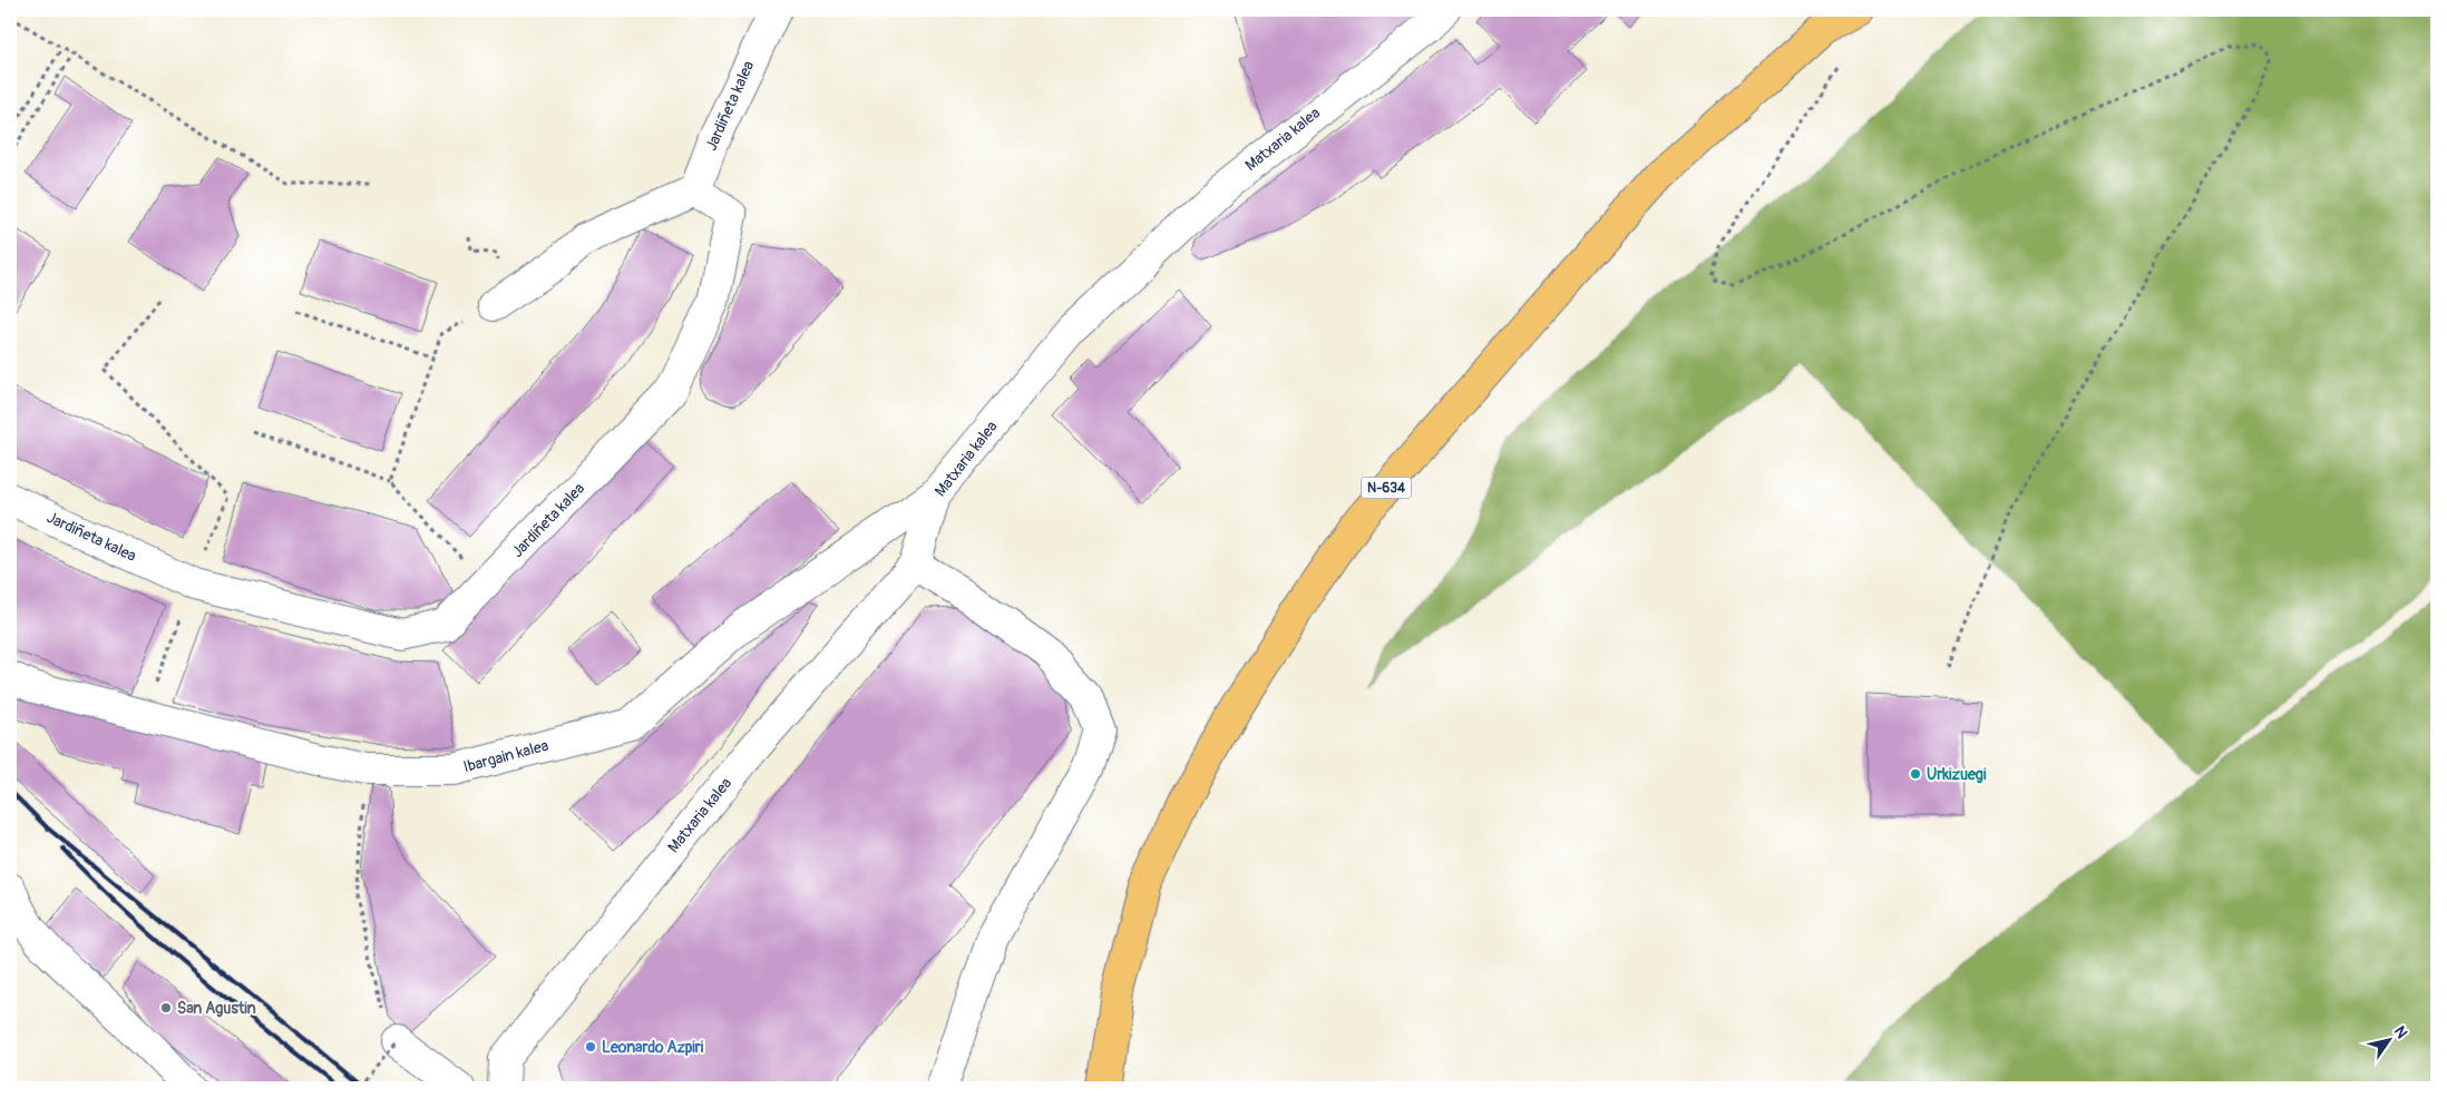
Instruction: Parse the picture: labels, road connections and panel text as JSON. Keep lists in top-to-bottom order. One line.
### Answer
{"streets":{"highway":["N-634"],"street":["Jardiñeta kalea","Matxaria kalea","Ibargain kalea"]},"crossings":[["Matxaria kalea","Ibargain kalea"]],"places":["Urkizuegi","San Agustin","Leonardo Azpiri"],"north":"top right"}
